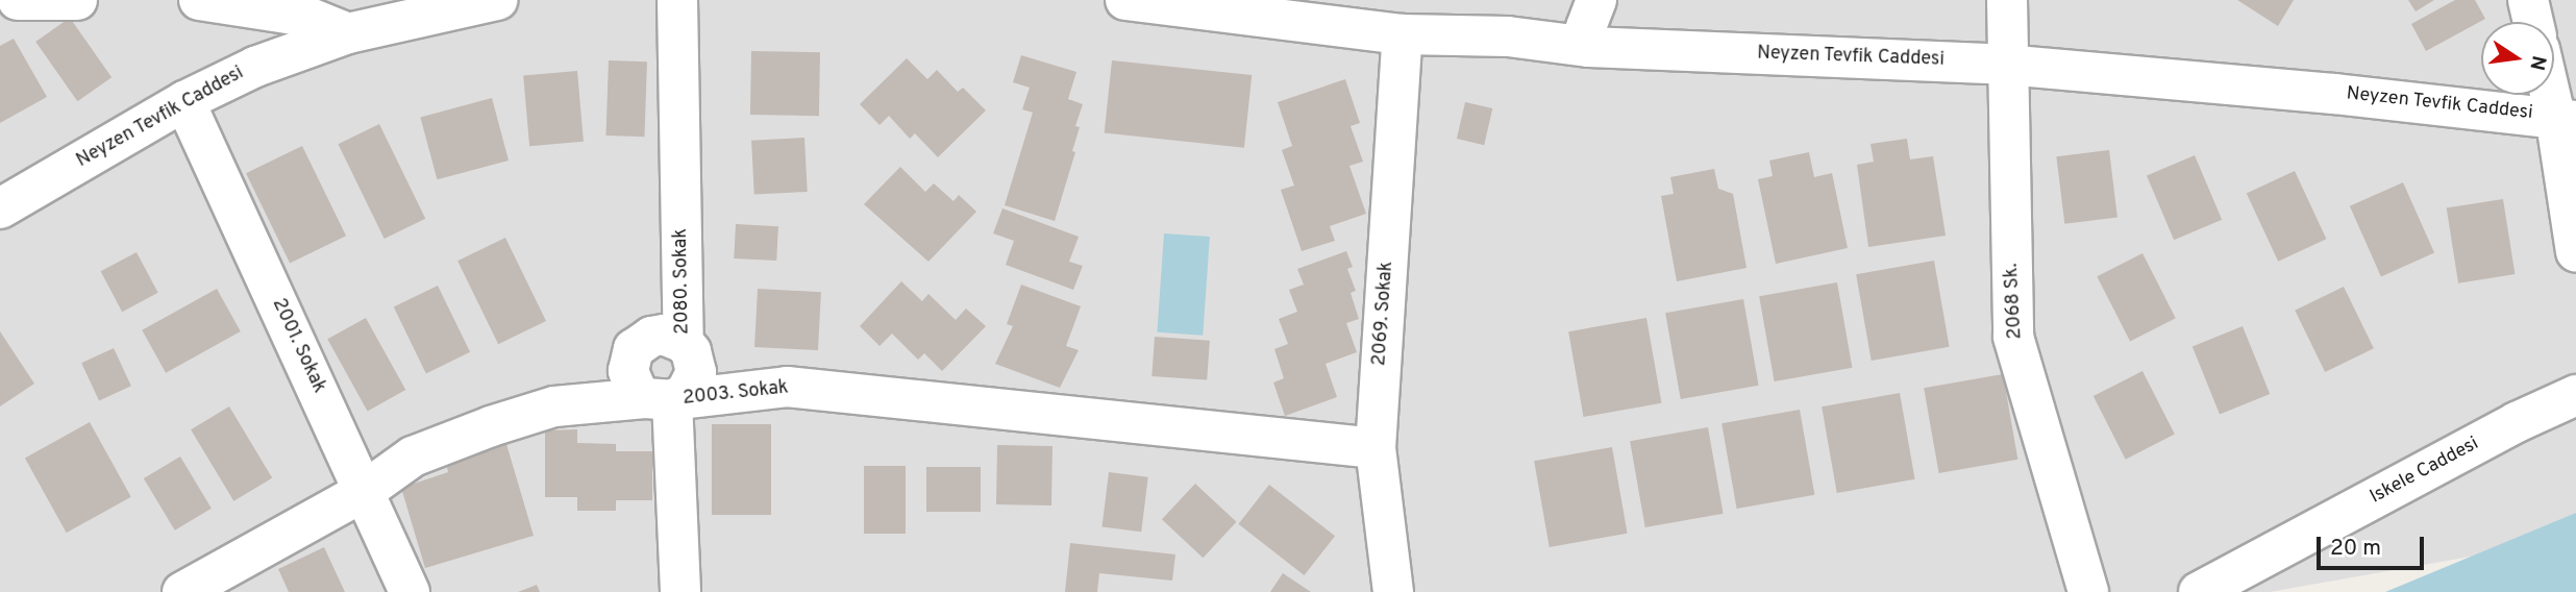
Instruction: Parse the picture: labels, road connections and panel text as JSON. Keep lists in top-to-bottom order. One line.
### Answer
{"streets":{"street":["Neyzen Tevfik Caddesi","2080. Sokak","2068 Sk.","2069. Sokak","2001. Sokak","2003. Sokak","Iskele Caddesi"]},"crossings":[["Neyzen Tevfik Caddesi","2068 Sk."],["Neyzen Tevfik Caddesi","2069. Sokak"],["Neyzen Tevfik Caddesi","2001. Sokak"],["2080. Sokak","2003. Sokak"],["2069. Sokak","2003. Sokak"],["2001. Sokak","2003. Sokak"]],"scale_bar":"20 m","north":"right"}
